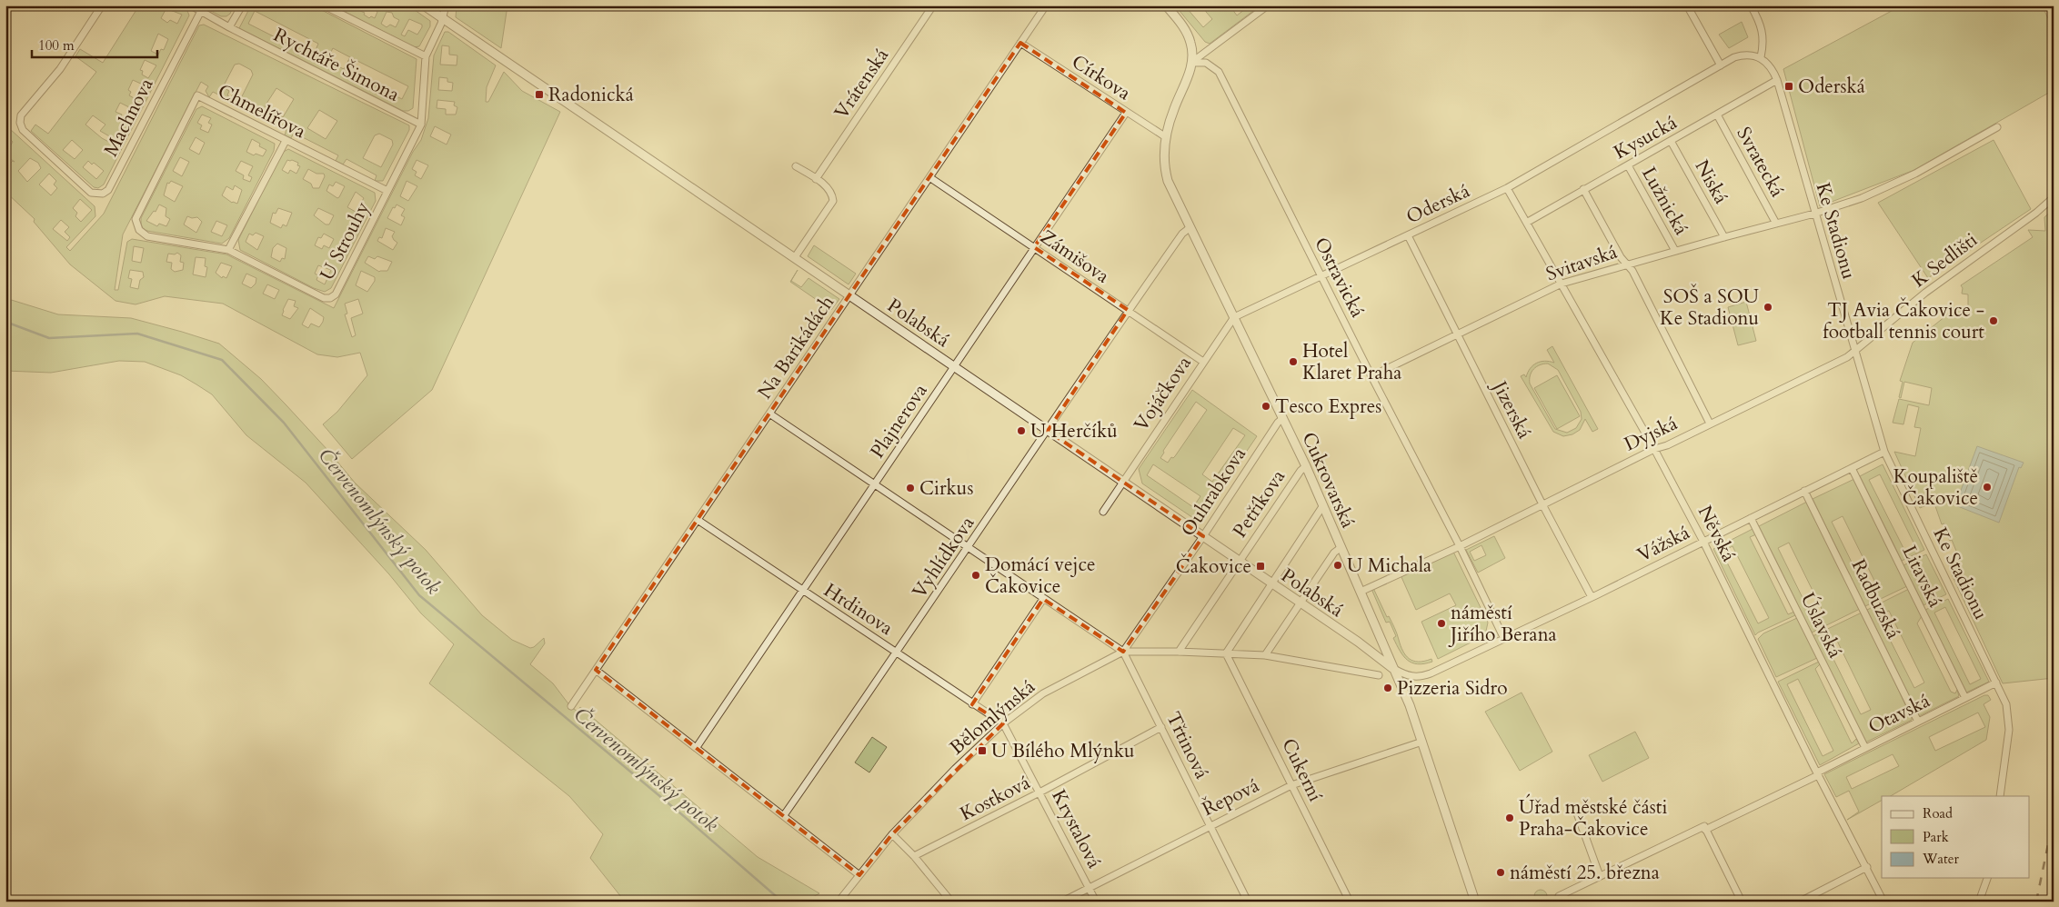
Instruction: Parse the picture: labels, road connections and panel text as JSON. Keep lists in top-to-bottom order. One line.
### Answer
{"streets":{"street":["Rychtáře Šimona","Církova","Vrátenská","Chmelířova","Machnova","Kysucká","Svratecká","Niská","Lužnická","Oderská","Ke Stadionu","U Strouhy","Zámišova","K Sedlišti","Svitavská","Ostravická","Polabská","Na Barikádách","Vojáčkova","Jizerská","Plajnerova","Dyjská","Cukrovarská","Ouhrabkova","Petříkova","Něvská","Vážská","Vyhlídkova","Litavská","Radbuzská","Hrdinova","Úslavská","Otavská","Bělomlýnská","Třtinová","Cukerní","Řepová","Kostková","Krystalová"]},"crossings":[["Rychtáře Šimona","Machnova"],["Rychtáře Šimona","U Strouhy"],["Církova","Na Barikádách"],["Církova","Plajnerova"],["Církova","Cukrovarská"],["Chmelířova","U Strouhy"],["Kysucká","Svratecká"],["Kysucká","Niská"],["Kysucká","Lužnická"],["Kysucká","Ke Stadionu"],["Kysucká","Něvská"],["Svratecká","Svitavská"],["Niská","Svitavská"],["Lužnická","Svitavská"],["Oderská","Ostravická"],["Oderská","Vojáčkova"],["Oderská","Jizerská"],["Oderská","Cukrovarská"],["Oderská","Něvská"],["Ke Stadionu","K Sedlišti"],["Ke Stadionu","Svitavská"],["Ke Stadionu","Dyjská"],["Ke Stadionu","Vážská"],["Ke Stadionu","Otavská"],["U Strouhy","Polabská"],["Zámišova","Na Barikádách"],["Zámišova","Vojáčkova"],["Zámišova","Plajnerova"],["Zámišova","Vyhlídkova"],["K Sedlišti","Dyjská"],["Svitavská","Ostravická"],["Svitavská","Jizerská"],["Svitavská","Něvská"],["Ostravická","Dyjská"],["Ostravická","Cukrovarská"],["Polabská","Na Barikádách"],["Polabská","Vojáčkova"],["Polabská","Plajnerova"],["Polabská","Cukrovarská"],["Polabská","Ouhrabkova"],["Polabská","Petříkova"],["Polabská","Vyhlídkova"],["Na Barikádách","Hrdinova"],["Vojáčkova","Cukrovarská"],["Jizerská","Dyjská"],["Jizerská","Vážská"],["Plajnerova","Hrdinova"],["Dyjská","Něvská"],["Cukrovarská","Ouhrabkova"],["Cukrovarská","Petříkova"],["Cukrovarská","Vyhlídkova"],["Cukrovarská","Řepová"],["Ouhrabkova","Bělomlýnská"],["Ouhrabkova","Třtinová"],["Petříkova","Bělomlýnská"],["Něvská","Vážská"],["Něvská","Otavská"],["Vážská","Litavská"],["Vážská","Radbuzská"],["Vážská","Úslavská"],["Vyhlídkova","Hrdinova"],["Litavská","Otavská"],["Radbuzská","Otavská"],["Hrdinova","Bělomlýnská"],["Hrdinova","Krystalová"],["Úslavská","Otavská"],["Bělomlýnská","Třtinová"],["Bělomlýnská","Cukerní"],["Bělomlýnská","Krystalová"],["Třtinová","Řepová"],["Třtinová","Kostková"],["Cukerní","Řepová"],["Řepová","Krystalová"],["Kostková","Krystalová"]],"water":["Červenomlýnský potok"],"places":{"transit":["Oderská","Radonická","Čakovice","U Bílého Mlýnku"],"other":["SOŠ a SOU Ke Stadionu","TJ Avia Čakovice - football tennis court","Hotel Klaret Praha","Tesco Expres","U Herčíků","Koupaliště Čakovice","Cirkus","U Michala","Domácí vejce Čakovice","náměstí Jiřího Berana","Pizzeria Sidro","Úřad městské části Praha-Čakovice","náměstí 25. března"]},"legend":["Road","Park","Water"],"scale_bar":"100 m"}
